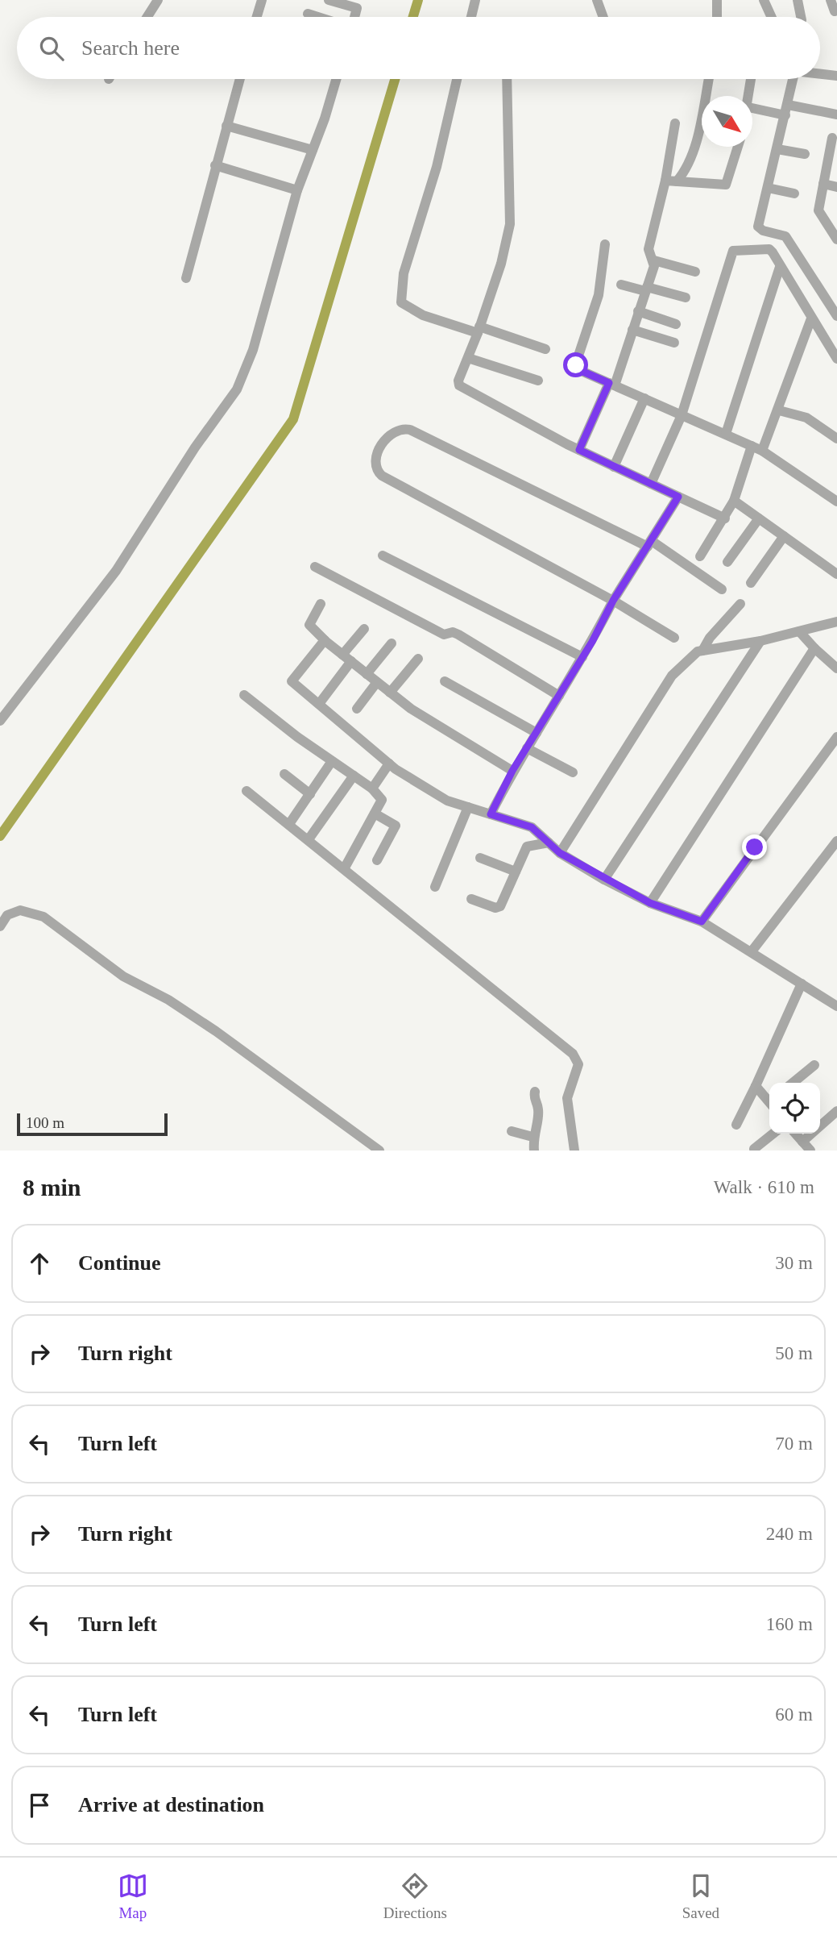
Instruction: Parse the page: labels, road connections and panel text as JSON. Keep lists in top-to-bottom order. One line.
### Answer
{"scale_bar":"100 m","north":"bottom right","page":{"search":"Search here","scale":"100 m","heading":["8 min","Walk · 610 m"],"list":[["Continue","30 m"],["Turn right","50 m"],["Turn left","70 m"],["Turn right","240 m"],["Turn left","160 m"],["Turn left","60 m"],"Arrive at destination"],"nav":["Map","Directions","Saved"]}}
